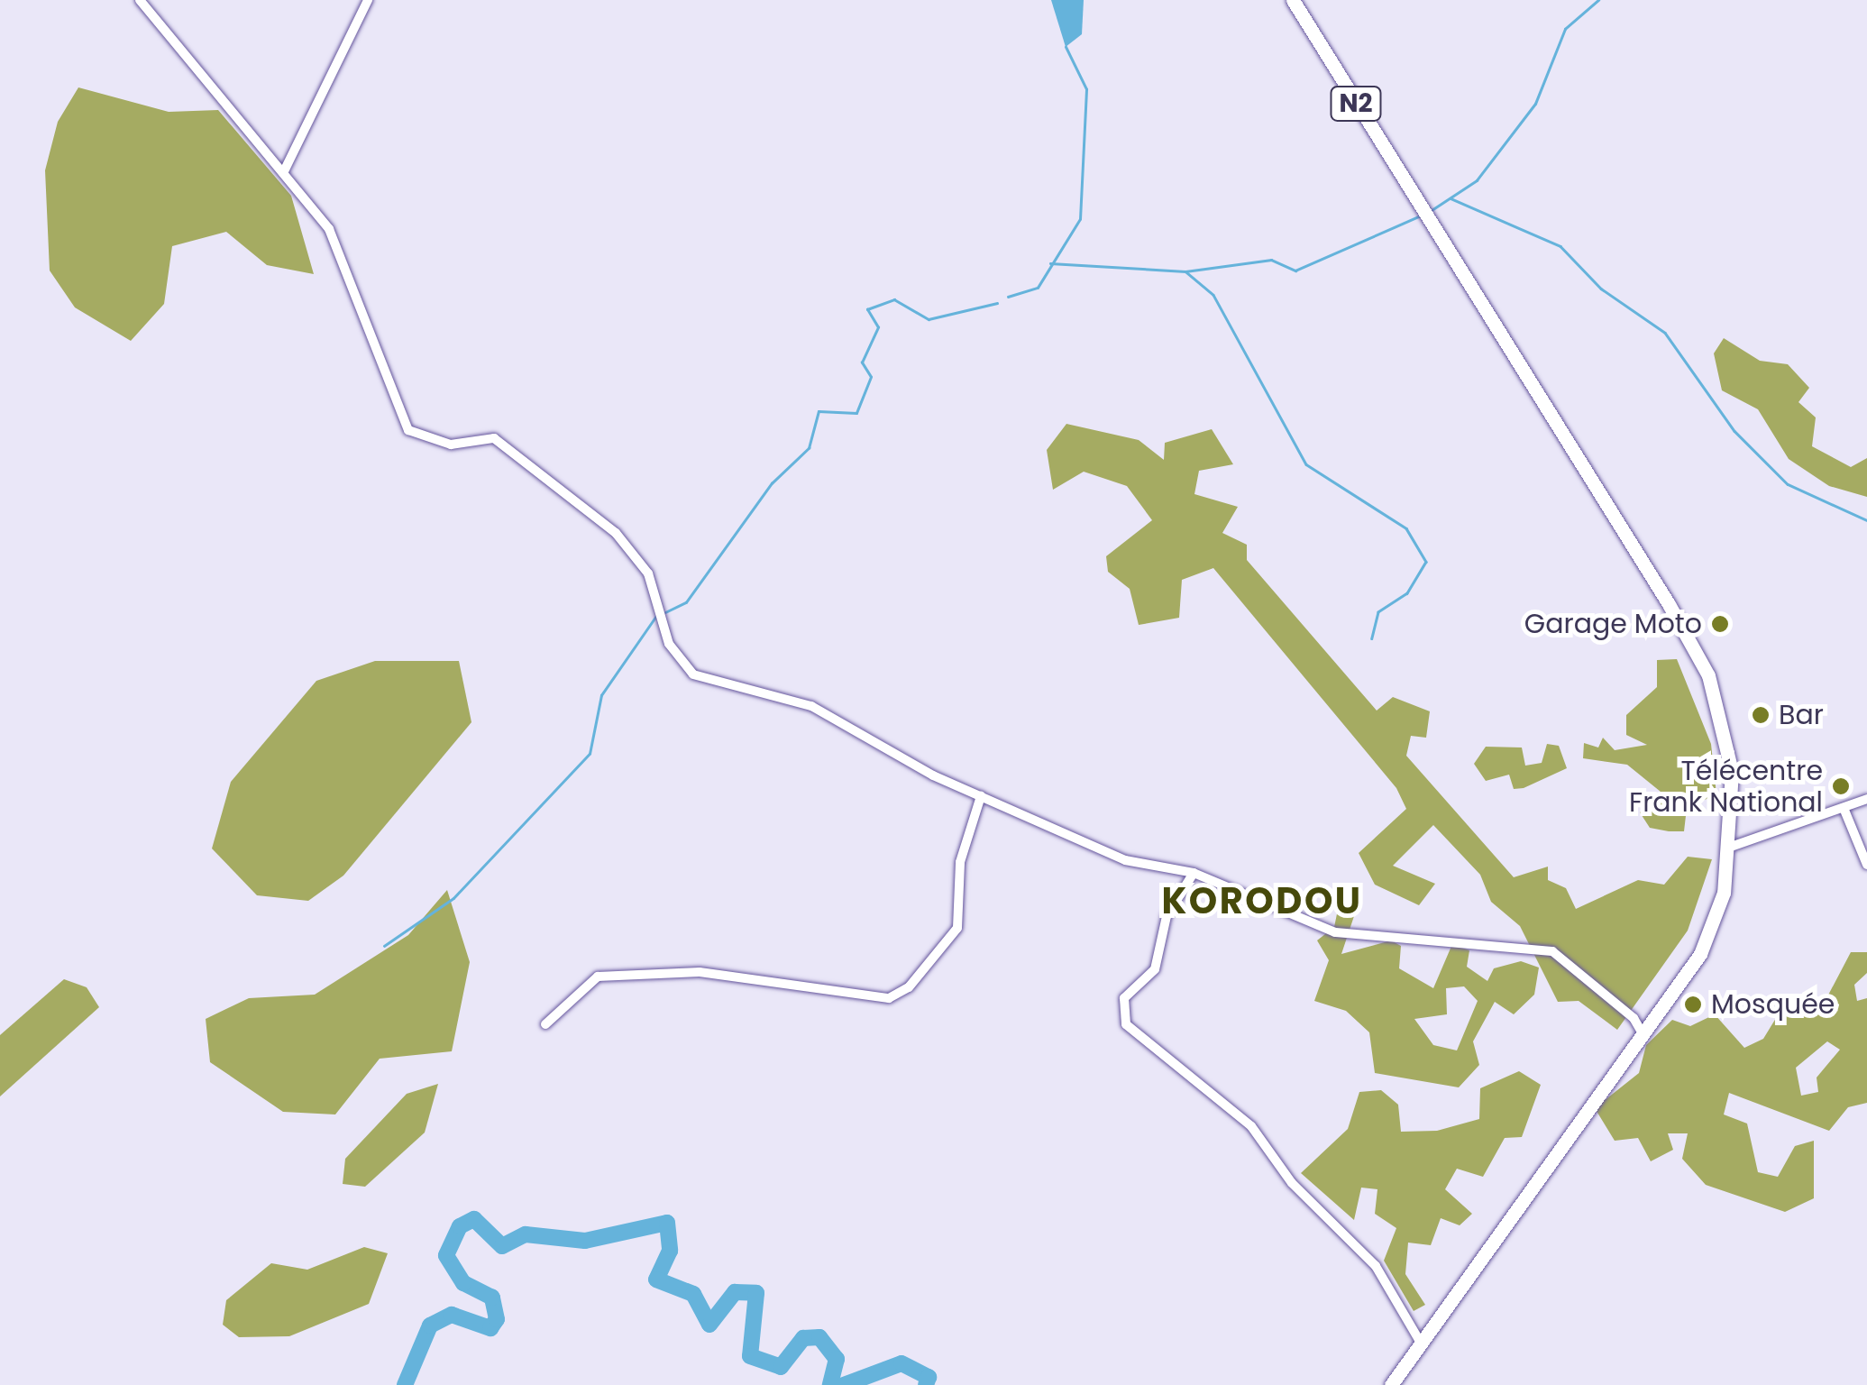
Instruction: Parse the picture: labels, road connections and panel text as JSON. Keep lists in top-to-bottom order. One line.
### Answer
{"streets":{"highway":["N2"]},"districts":["KORODOU"],"places":["Garage Moto","Bar","Télécentre Frank National","Mosquée"]}
